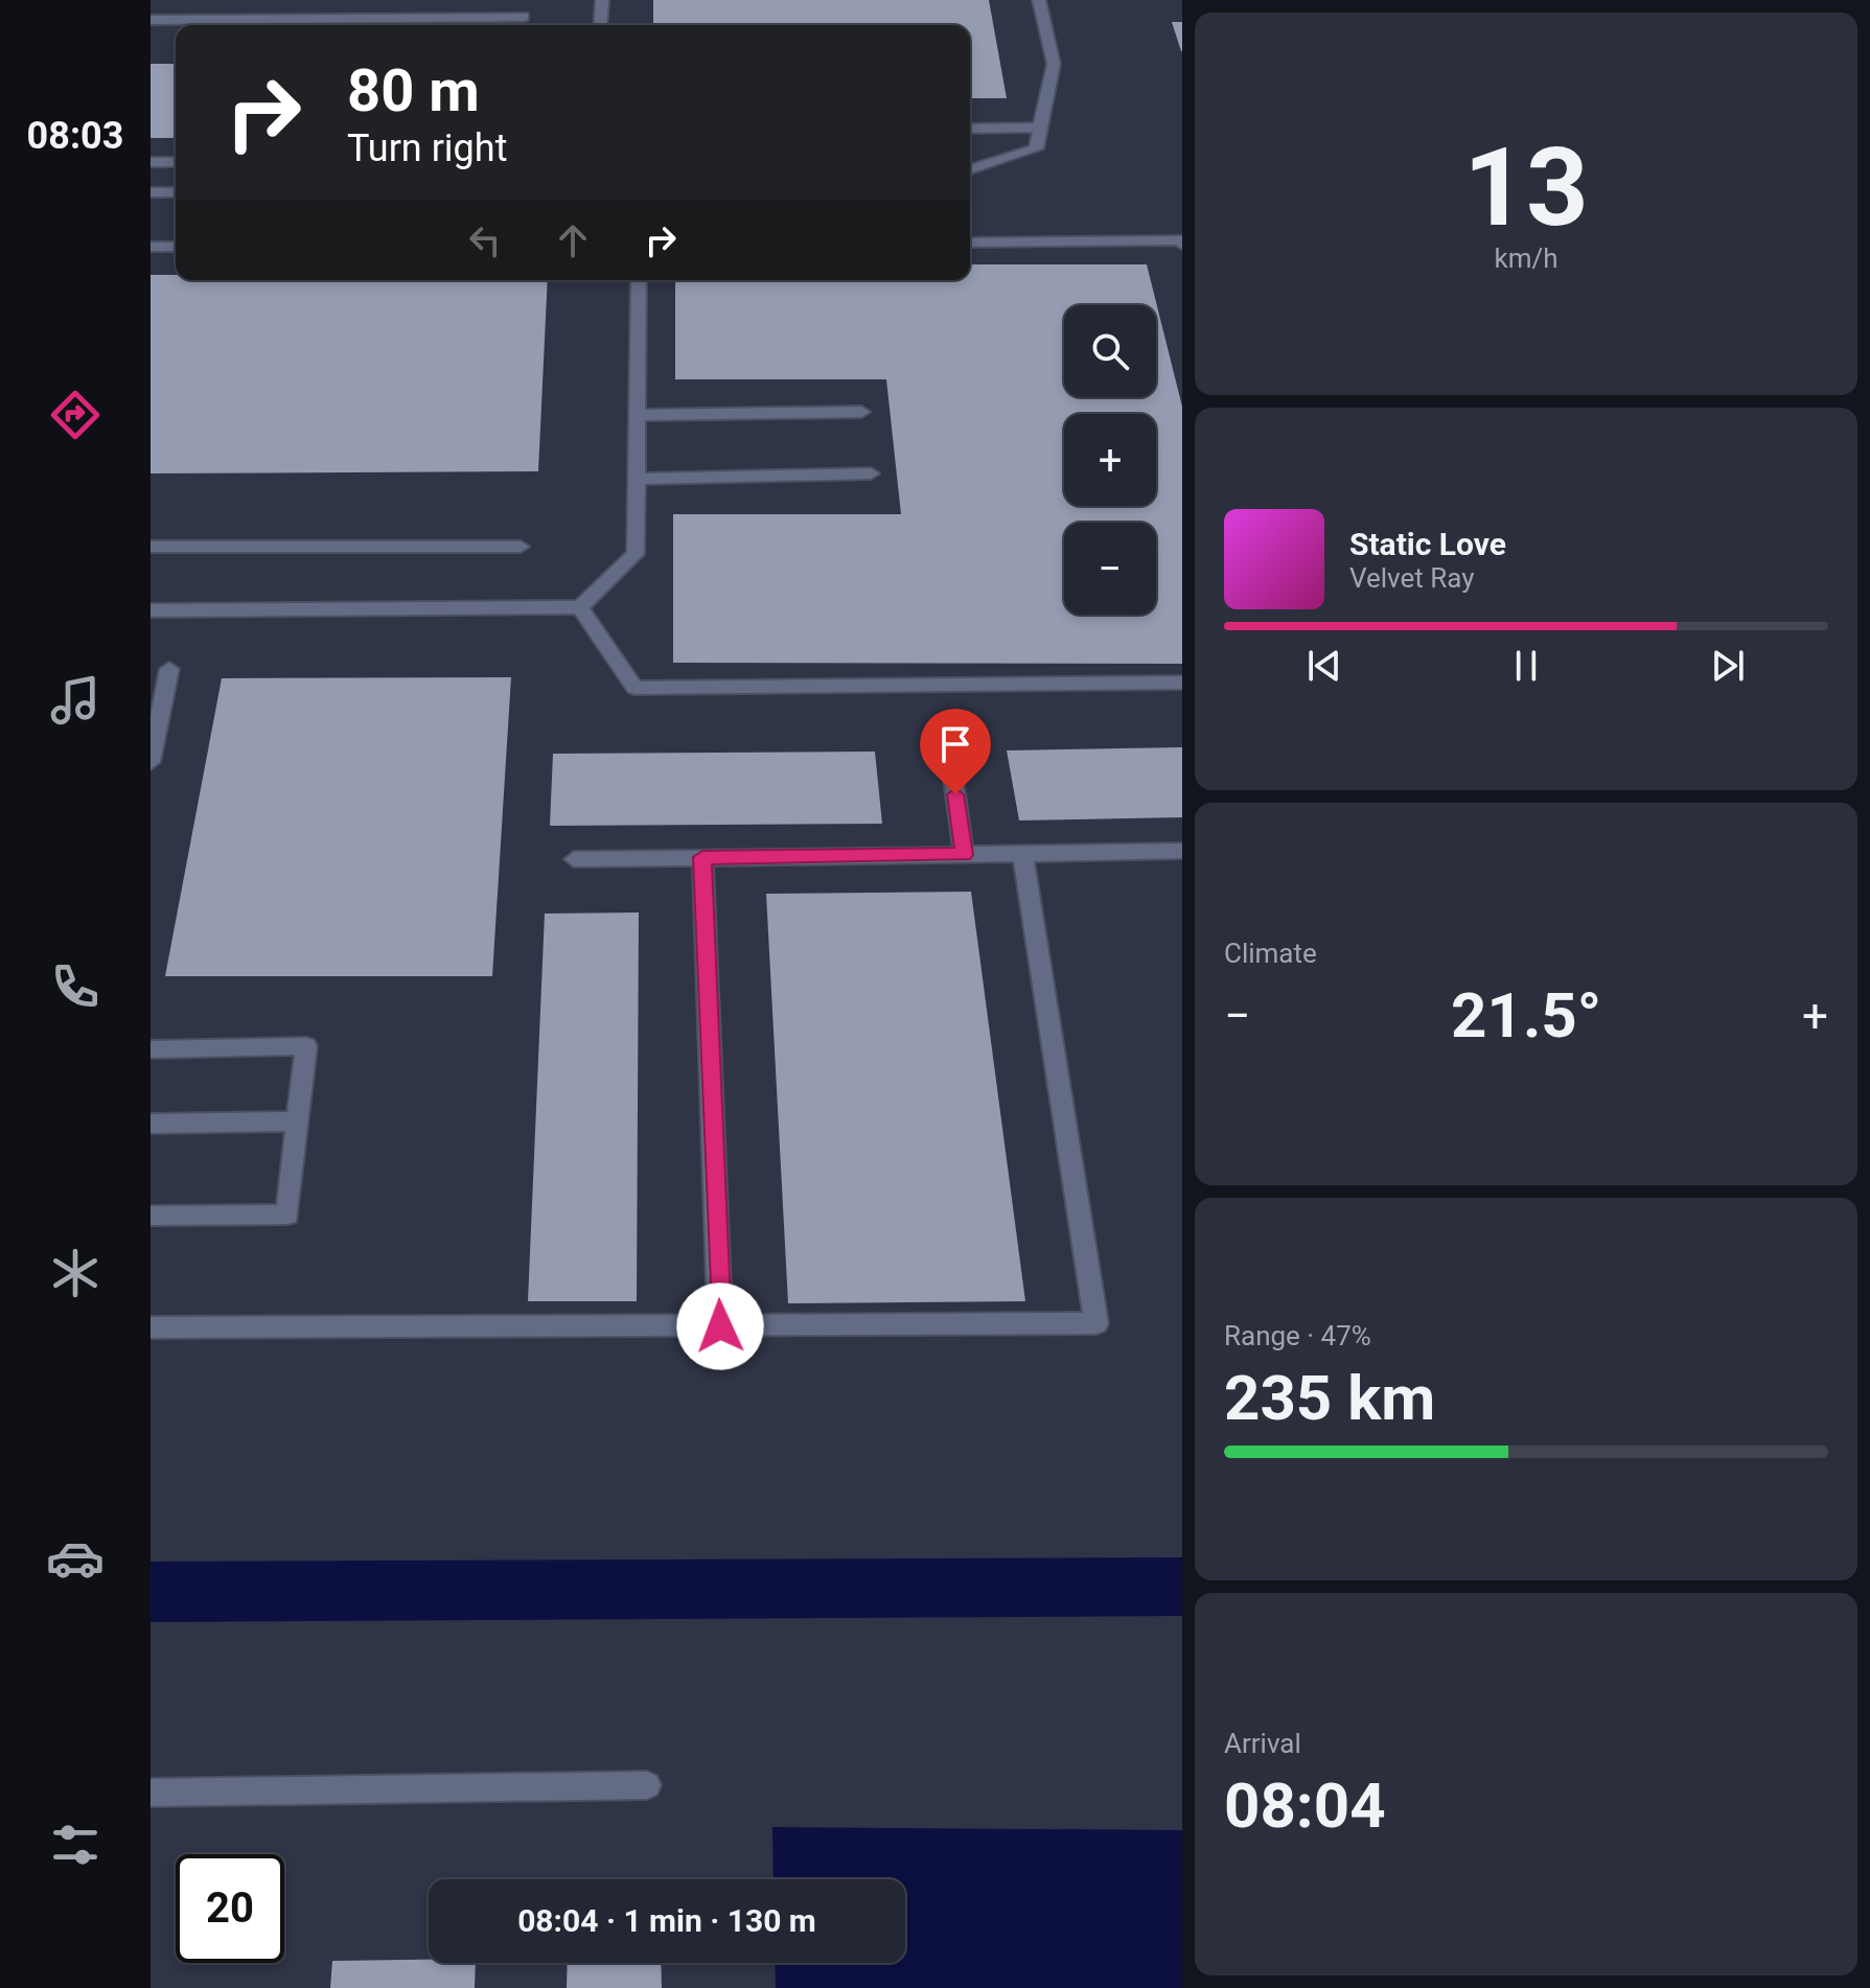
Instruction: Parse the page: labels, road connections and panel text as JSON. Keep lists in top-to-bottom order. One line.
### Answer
{"page":{"tabs":"08:03","tile":[["13","km/h"],"Climate",["Range · 47%","235 km"],["Arrival","08:04"]],"turn":["80 m","Turn right"],"map_buttons":["+","−"],"song":["Static Love","Velvet Ray"],"heat":["−","21.5°","+"],"limit":"20","trip":"08:04 · 1 min · 130 m"}}
